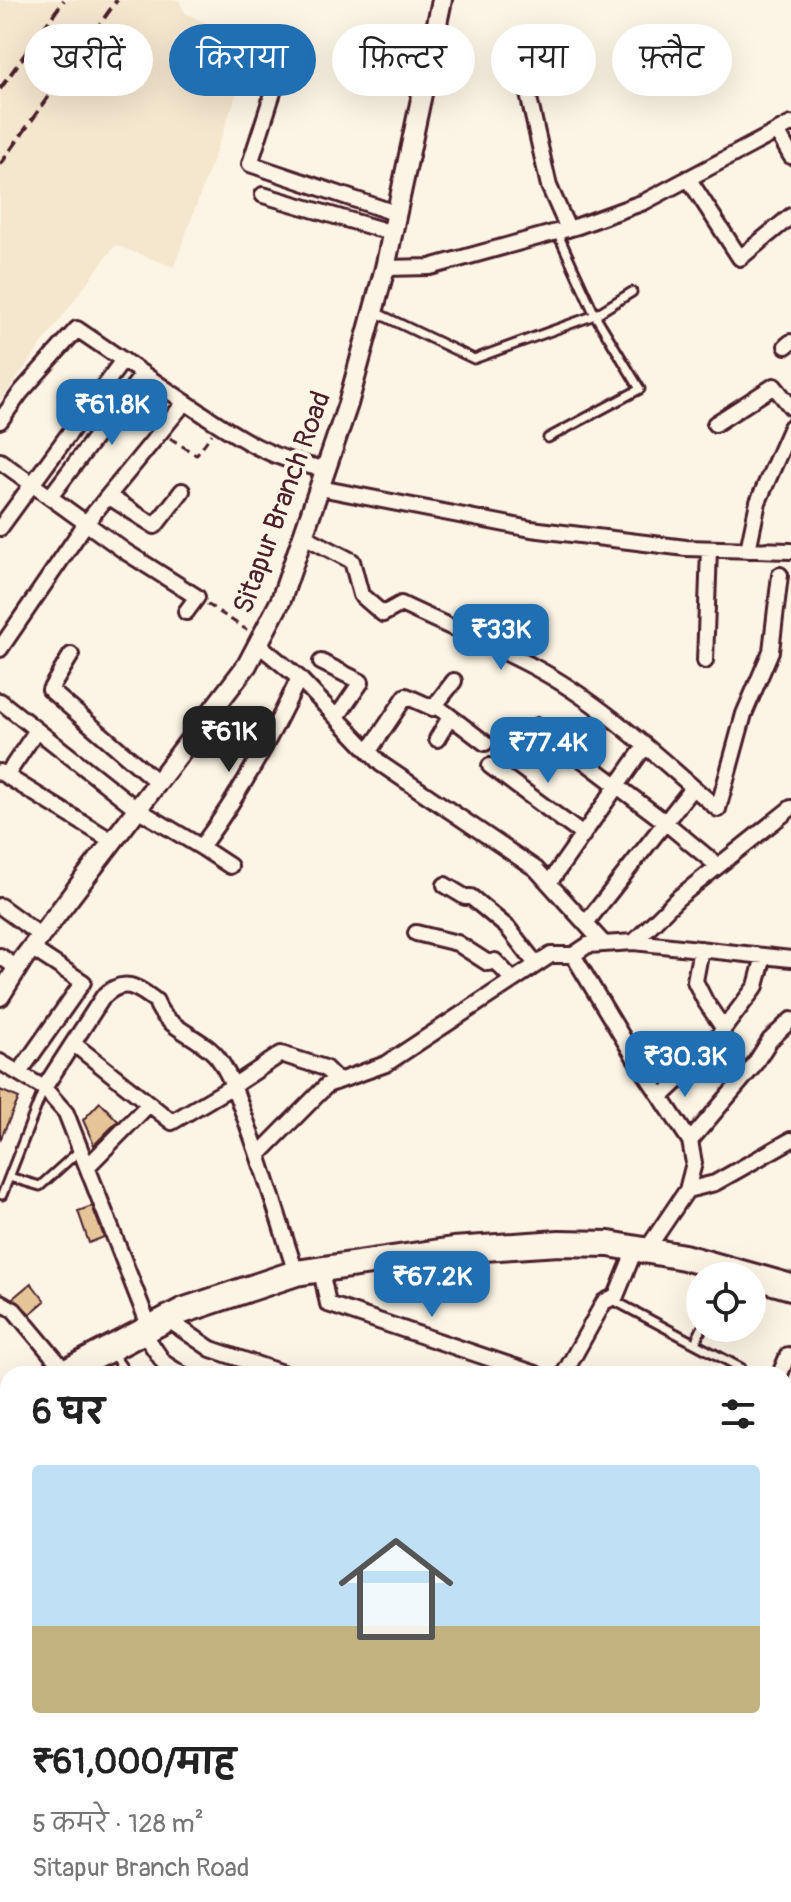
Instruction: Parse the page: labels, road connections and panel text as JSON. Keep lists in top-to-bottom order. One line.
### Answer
{"streets":{"street":["Sitapur Branch Road"]},"page":{"chip":["खरीदें","किराया","फ़िल्टर","नया","फ़्लैट"],"price":["₹61.8K","₹33K","₹61K","₹77.4K","₹30.3K","₹67.2K"],"heading":"6 घर","list":[{"name":"₹61,000/माह","note":"5 कमरे · 128 m² · Sitapur Branch Road"}]}}
